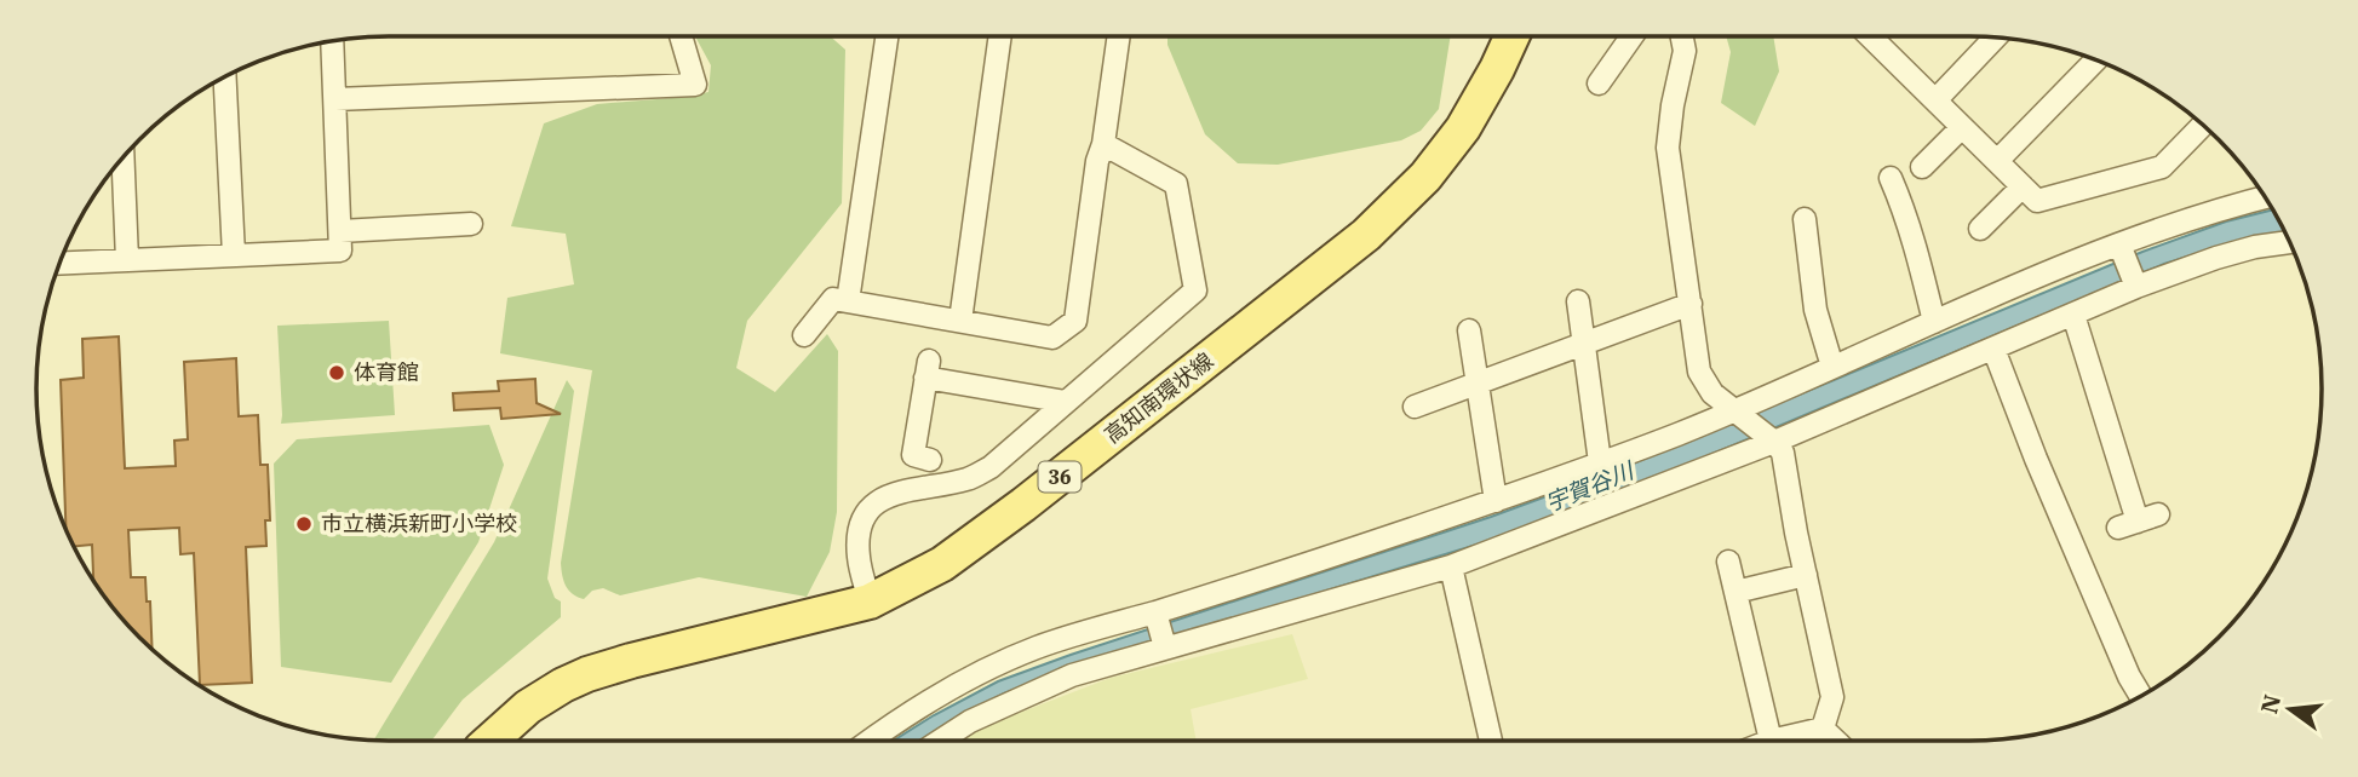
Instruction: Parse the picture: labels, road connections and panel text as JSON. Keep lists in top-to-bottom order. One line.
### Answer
{"streets":{"main road":["高知南環状線","36"]},"water":["宇賀谷川"],"places":["体育館","市立横浜新町小学校"],"north":"left"}
